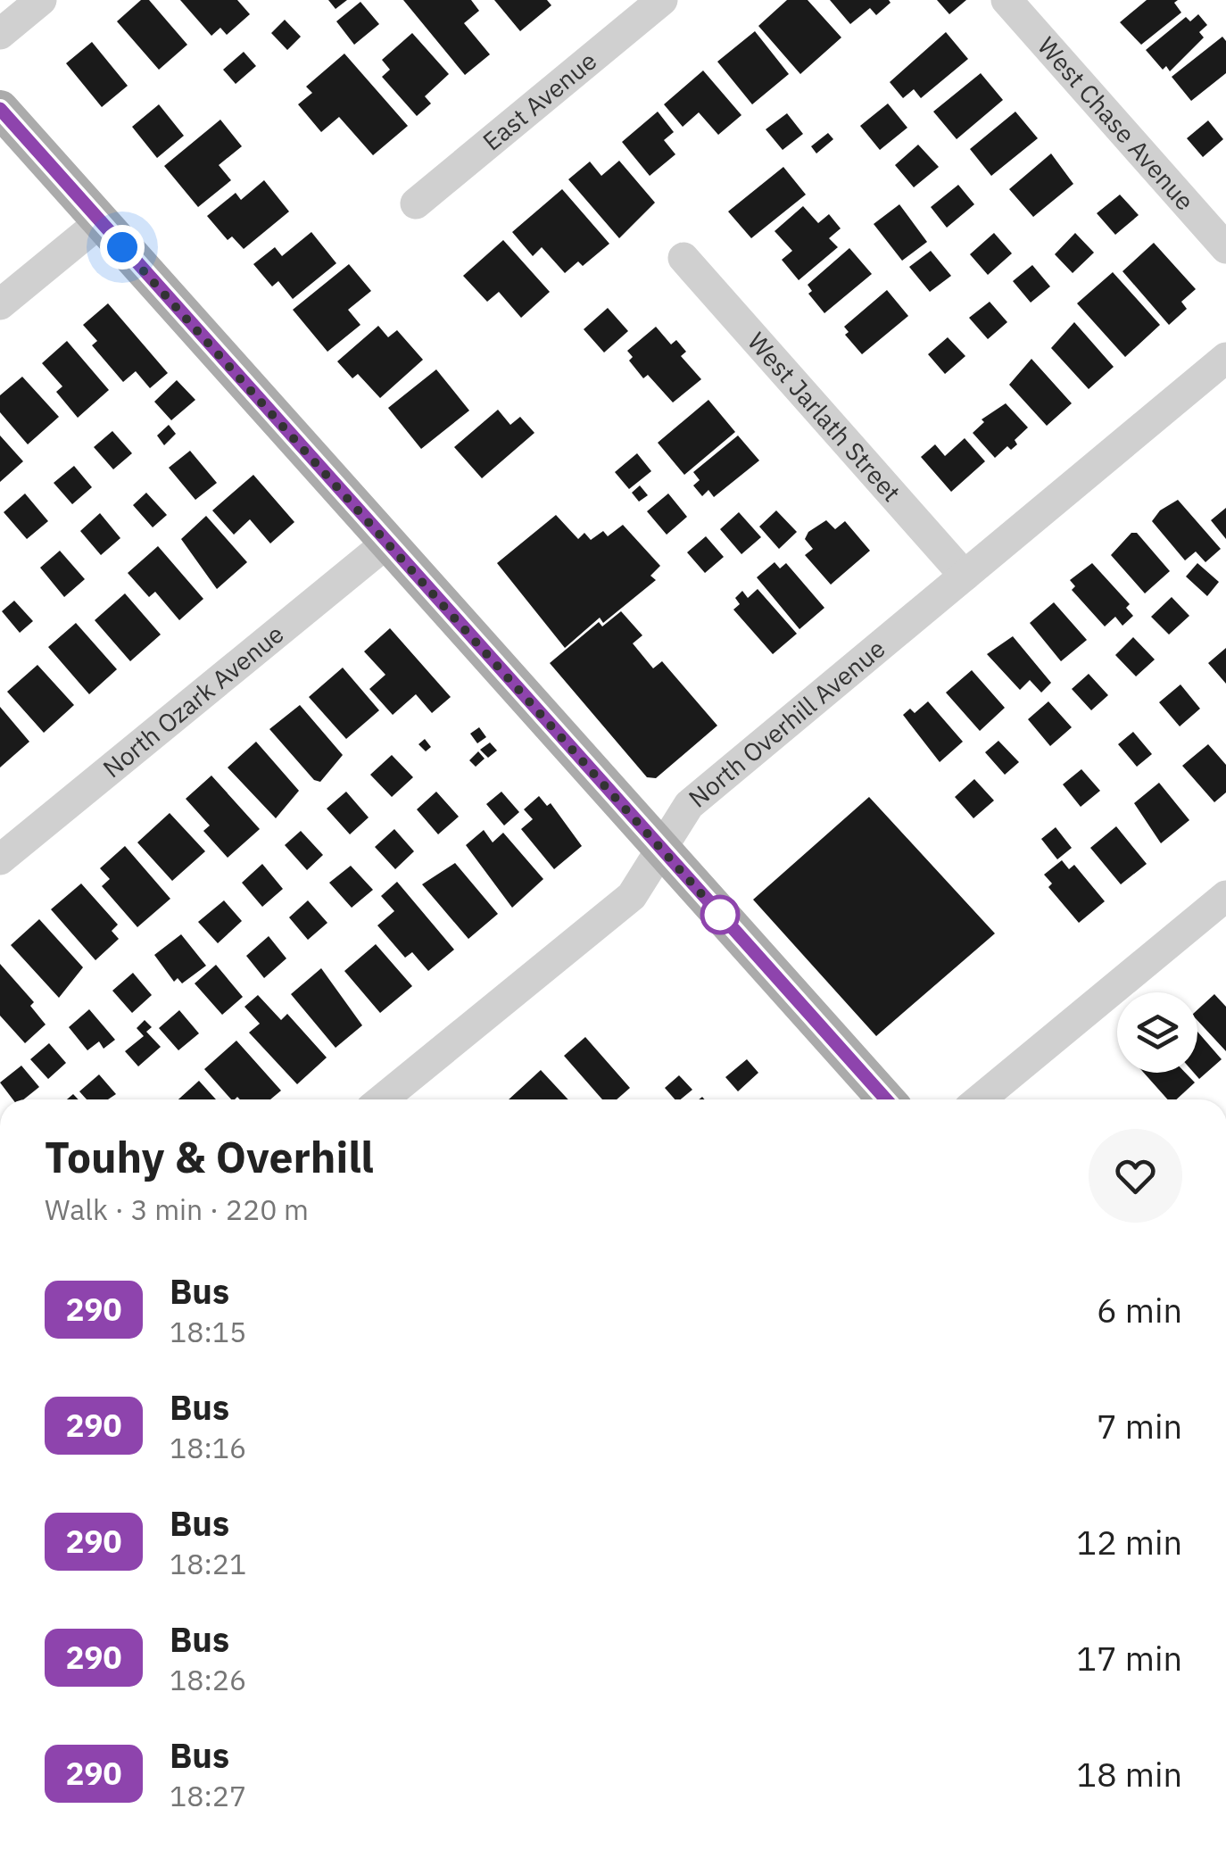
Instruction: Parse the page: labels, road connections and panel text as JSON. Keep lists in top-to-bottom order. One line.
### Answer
{"streets":{"street":["East Avenue","West Chase Avenue","West Jarlath Street","North Ozark Avenue","North Overhill Avenue"]},"crossings":[["West Jarlath Street","North Overhill Avenue"]],"lines":["bus line 290"],"page":{"heading":["Touhy & Overhill","Walk · 3 min · 220 m"],"list":[{"mark":"290","name":"Bus","note":"18:15","value":"6 min"},{"mark":"290","name":"Bus","note":"18:16","value":"7 min"},{"mark":"290","name":"Bus","note":"18:21","value":"12 min"},{"mark":"290","name":"Bus","note":"18:26","value":"17 min"},{"mark":"290","name":"Bus","note":"18:27","value":"18 min"}]}}
